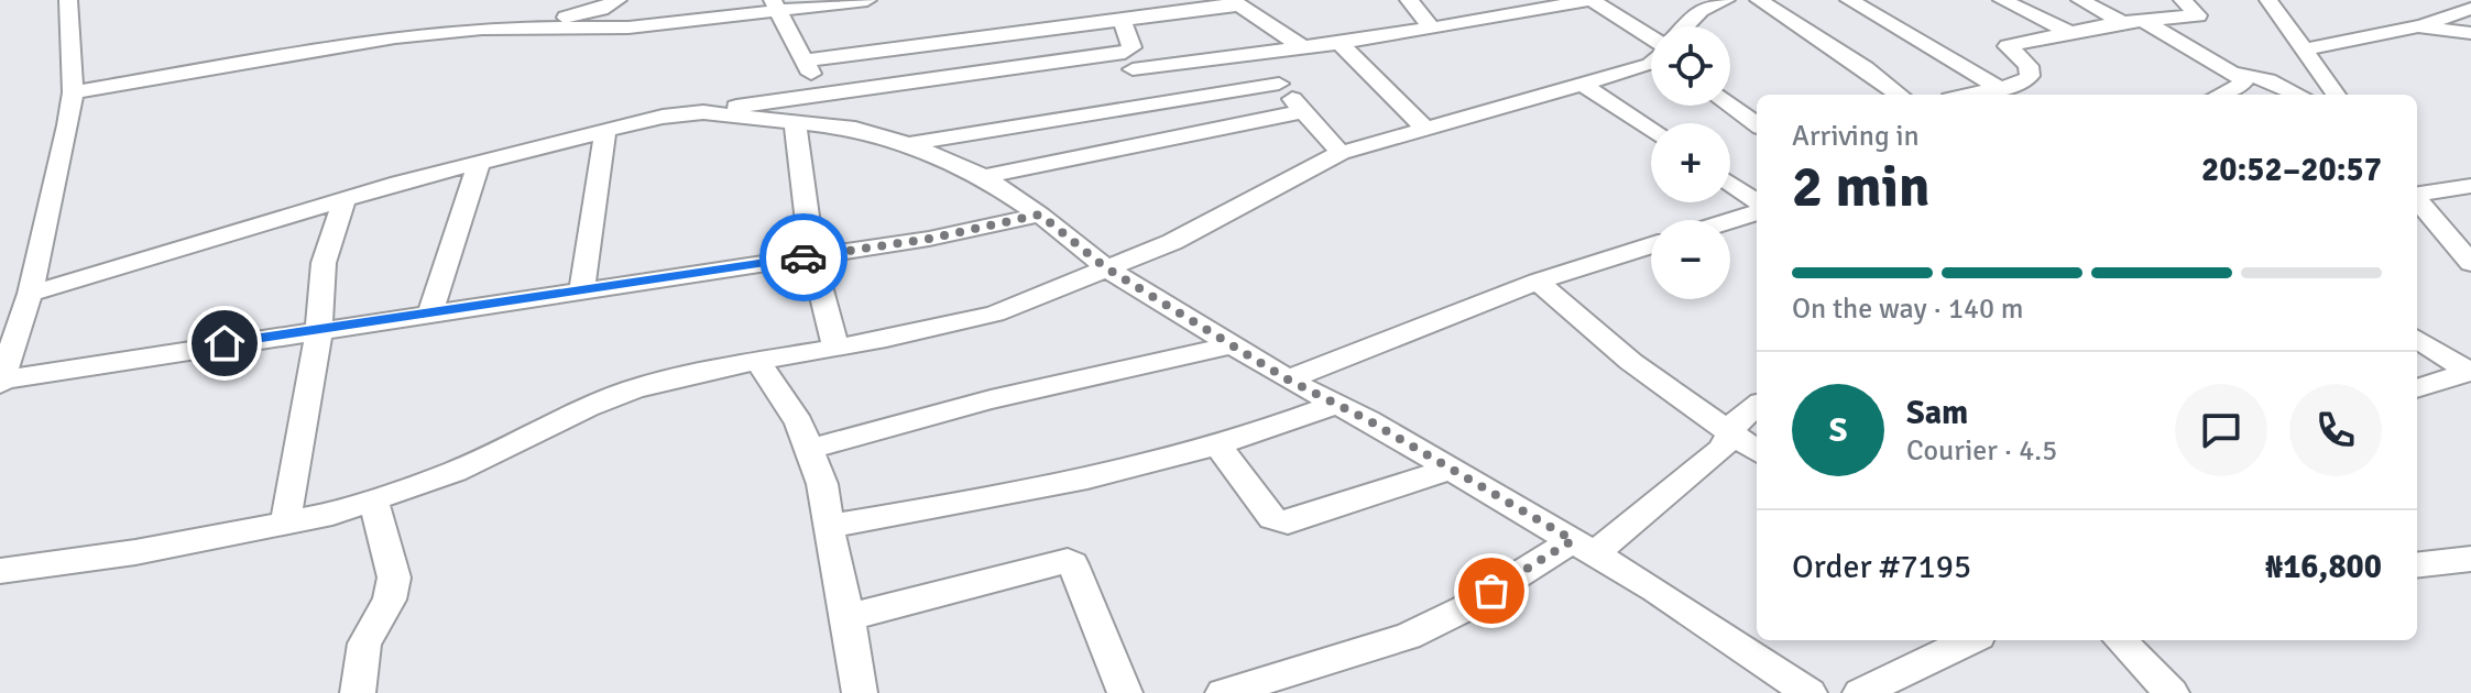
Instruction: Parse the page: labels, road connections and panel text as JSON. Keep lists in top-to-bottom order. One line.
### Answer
{"page":{"map_buttons":["+","−"],"heading":["2 min","Arriving in","20:52–20:57"],"panel":["Sam","Courier · 4.5","Order #7195","₦16,800"],"bar":"On the way · 140 m","round":"S"}}
